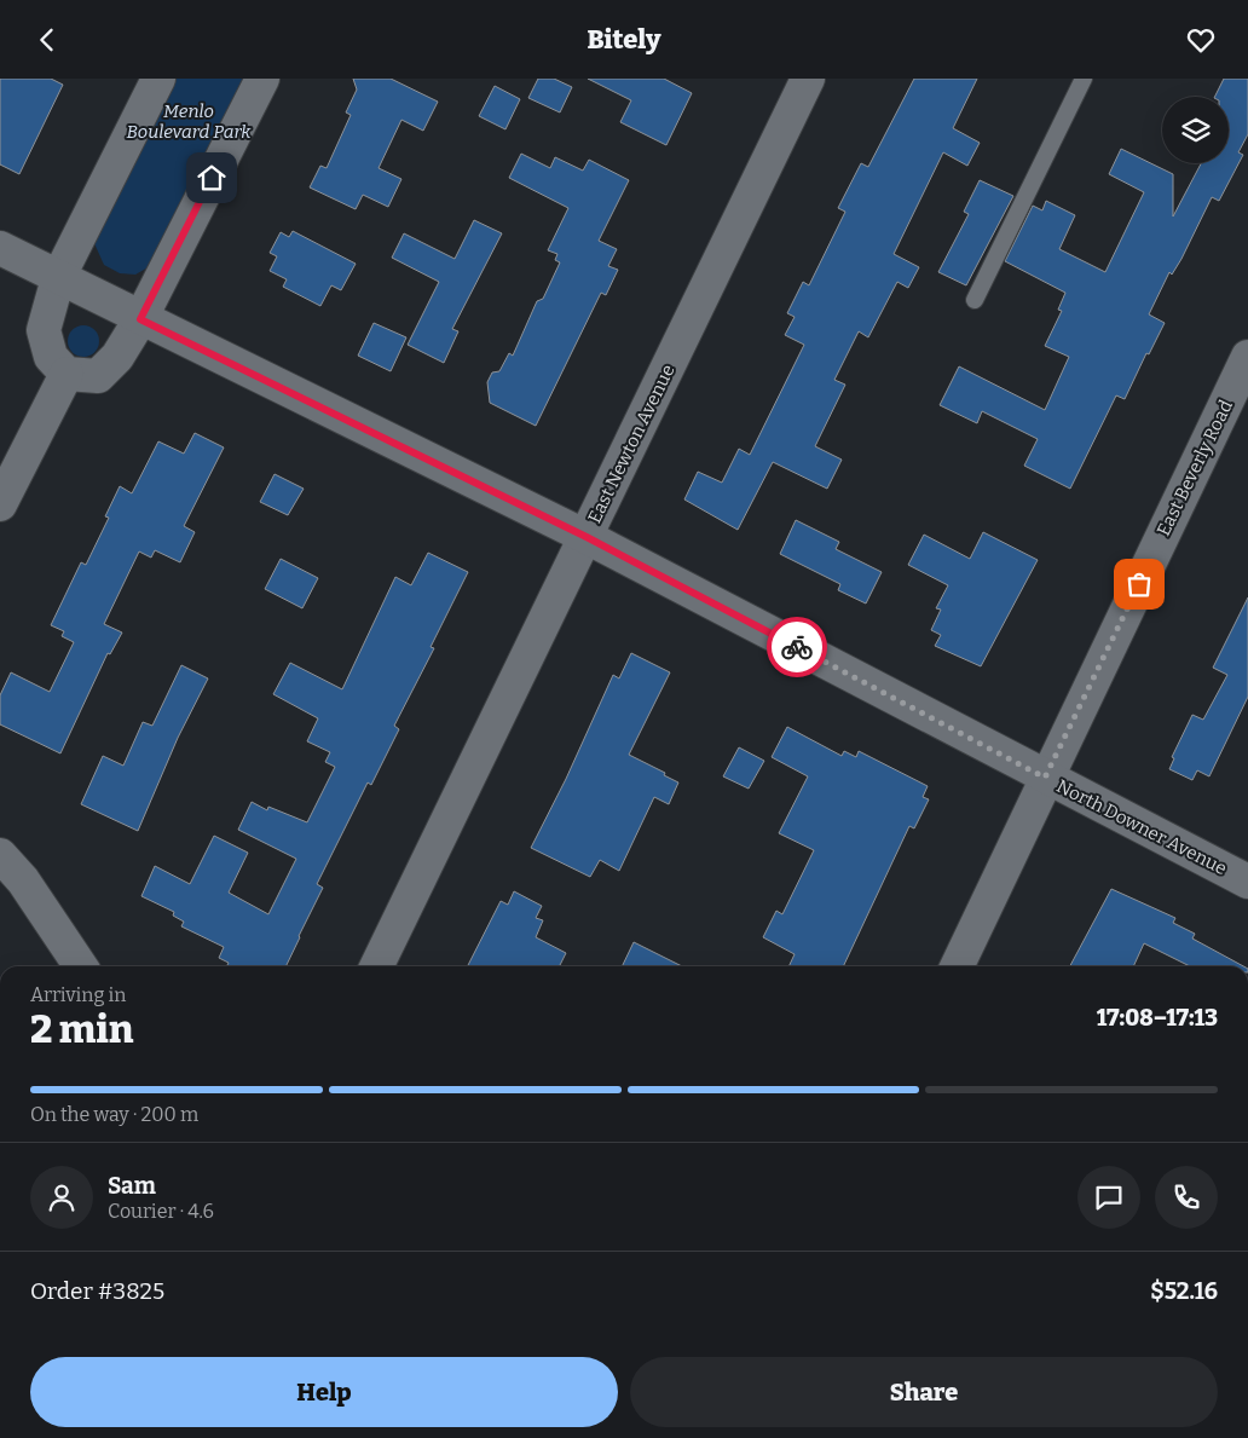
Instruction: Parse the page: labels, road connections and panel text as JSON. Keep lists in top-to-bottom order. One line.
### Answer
{"streets":{"street":["East Newton Avenue","East Beverly Road","North Downer Avenue"]},"crossings":[["East Newton Avenue","North Downer Avenue"],["East Beverly Road","North Downer Avenue"]],"parks":["Menlo Boulevard Park"],"page":{"header":"Bitely","heading":["2 min","Arriving in","17:08–17:13"],"panel":["Sam","Courier · 4.6","Order #3825","$52.16"],"bar":"On the way · 200 m","buttons":["Help","Share"]}}
